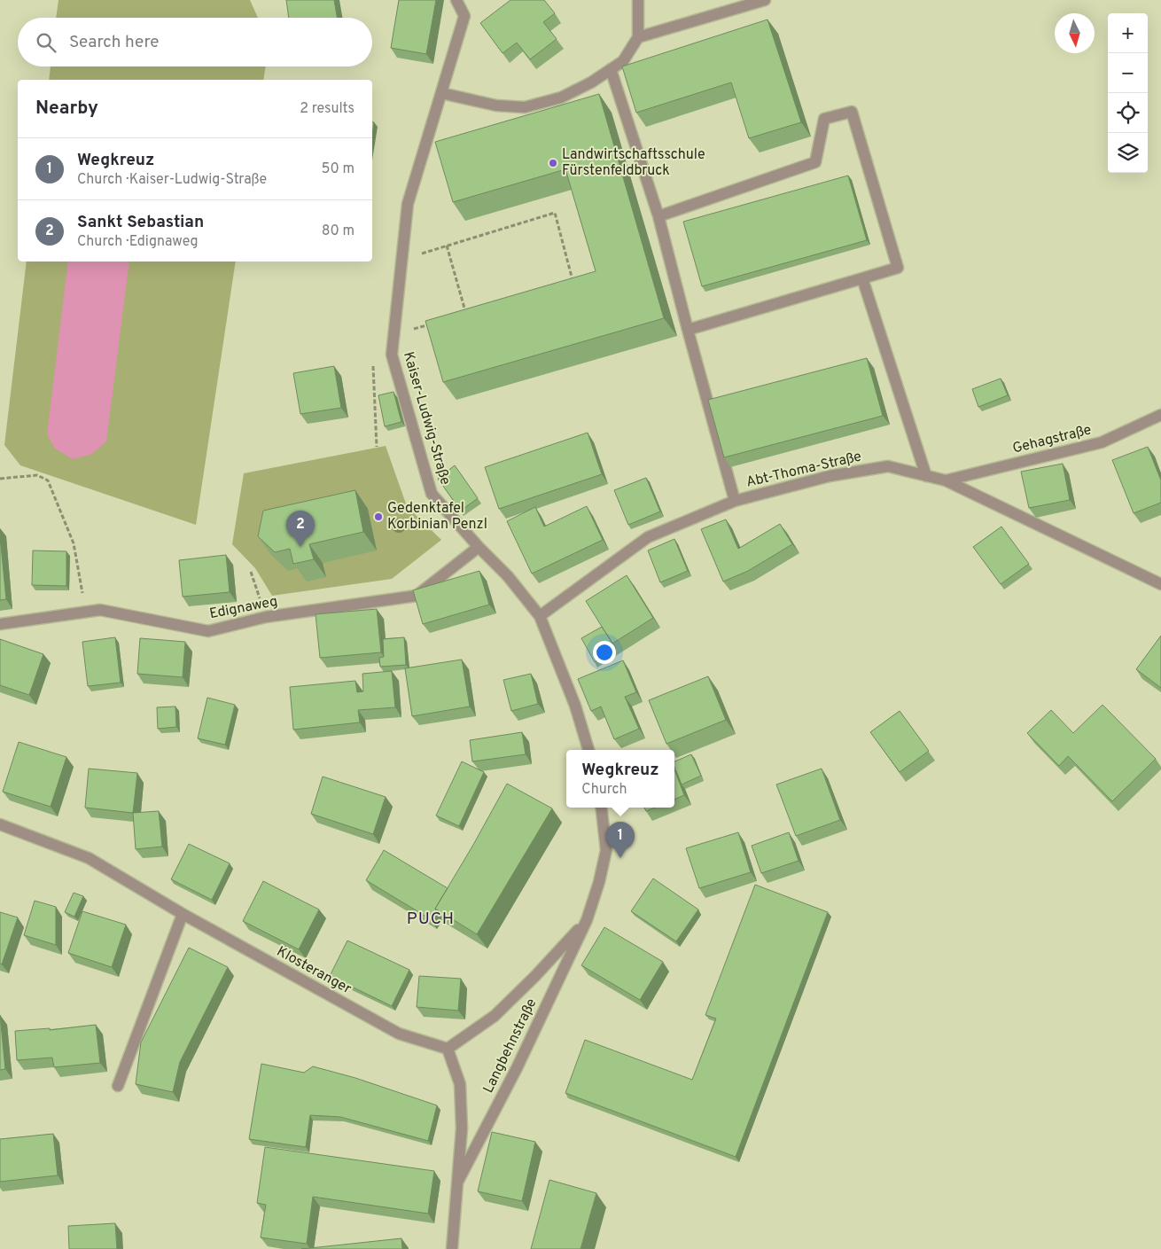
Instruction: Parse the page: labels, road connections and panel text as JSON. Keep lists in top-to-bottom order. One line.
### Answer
{"streets":{"street":["Kaiser-Ludwig-Straße","Gehagstraße","Abt-Thoma-Straße","Edignaweg","Klosteranger","Langbehnstraße"]},"crossings":[["Kaiser-Ludwig-Straße","Abt-Thoma-Straße"],["Kaiser-Ludwig-Straße","Edignaweg"],["Gehagstraße","Abt-Thoma-Straße"],["Klosteranger","Langbehnstraße"]],"districts":["PUCH"],"places":["Landwirtschaftsschule Fürstenfeldbruck","Gedenktafel Korbinian Penzl"],"north":"bottom","page":{"map_buttons":["+","−"],"search":"Search here","heading":["Nearby","2 results"],"list":[{"mark":"1","name":"Wegkreuz","note":"Church · Kaiser-Ludwig-Straße","value":"50 m"},{"mark":"2","name":"Sankt Sebastian","note":"Church · Edignaweg","value":"80 m"}],"pins":["2","1"],"popup":["Wegkreuz","Church"]}}
